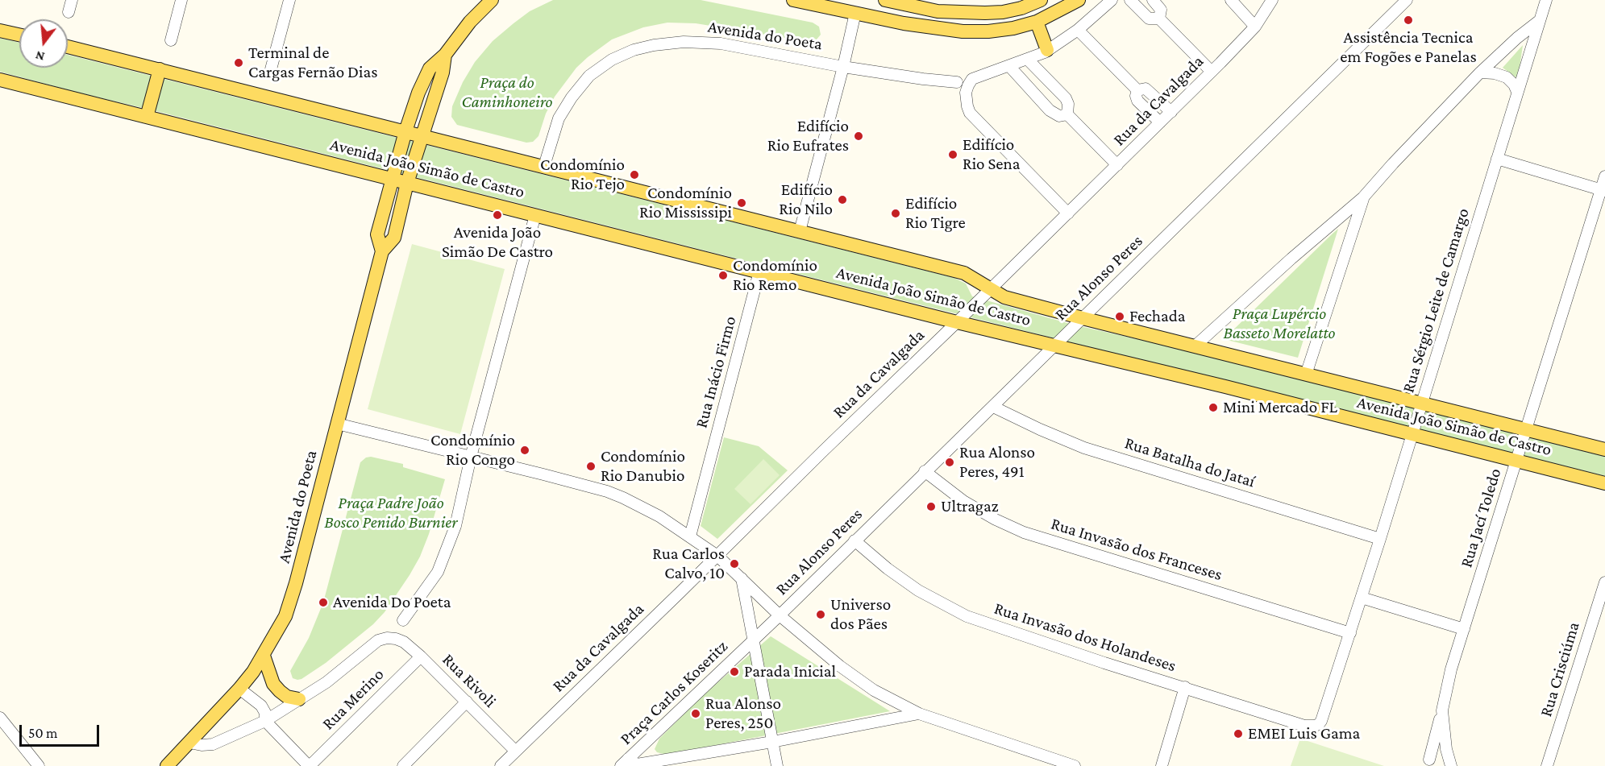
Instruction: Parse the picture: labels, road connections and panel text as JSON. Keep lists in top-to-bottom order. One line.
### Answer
{"streets":{"main road":["Avenida do Poeta","Avenida João Simão de Castro"],"street":["Rua da Cavalgada","Rua Alonso Peres","Rua Sérgio Leite de Camargo","Rua Inácio Firmo","Rua Batalha do Jataí","Rua Jací Toledo","Rua Invasão dos Franceses","Rua Invasão dos Holandeses","Rua Crisciúma","Rua Rivoli","Praça Carlos Koseritz","Rua Merino"]},"crossings":[["Avenida do Poeta","Avenida João Simão de Castro"],["Rua da Cavalgada","Avenida João Simão de Castro"],["Rua da Cavalgada","Rua Rivoli"],["Avenida João Simão de Castro","Rua Alonso Peres"],["Avenida João Simão de Castro","Rua Sérgio Leite de Camargo"],["Avenida João Simão de Castro","Rua Inácio Firmo"],["Avenida João Simão de Castro","Rua Jací Toledo"],["Rua Alonso Peres","Rua Batalha do Jataí"],["Rua Alonso Peres","Rua Invasão dos Franceses"],["Rua Alonso Peres","Rua Invasão dos Holandeses"],["Rua Alonso Peres","Praça Carlos Koseritz"],["Rua Sérgio Leite de Camargo","Rua Batalha do Jataí"],["Rua Sérgio Leite de Camargo","Rua Invasão dos Franceses"],["Rua Sérgio Leite de Camargo","Rua Invasão dos Holandeses"],["Rua Rivoli","Rua Merino"]],"parks":["Praça do Caminhoneiro","Praça Lupércio Basseto Morelatto","Praça Padre João Bosco Penido Burnier"],"places":["Assistência Tecnica em Fogões e Panelas","Terminal de Cargas Fernão Dias","Edifício Rio Eufrates","Edifício Rio Sena","Condomínio Rio Tejo","Edifício Rio Nilo","Condomínio Rio Mississipi","Edifício Rio Tigre","Avenida João Simão De Castro","Condomínio Rio Remo","Fechada","Mini Mercado FL","Condomínio Rio Congo","Rua Alonso Peres, 491","Condomínio Rio Danubio","Ultragaz","Rua Carlos Calvo, 10","Avenida Do Poeta","Universo dos Pães","Parada Inicial","Rua Alonso Peres, 250","EMEI Luis Gama"],"scale_bar":"50 m","north":"bottom"}
